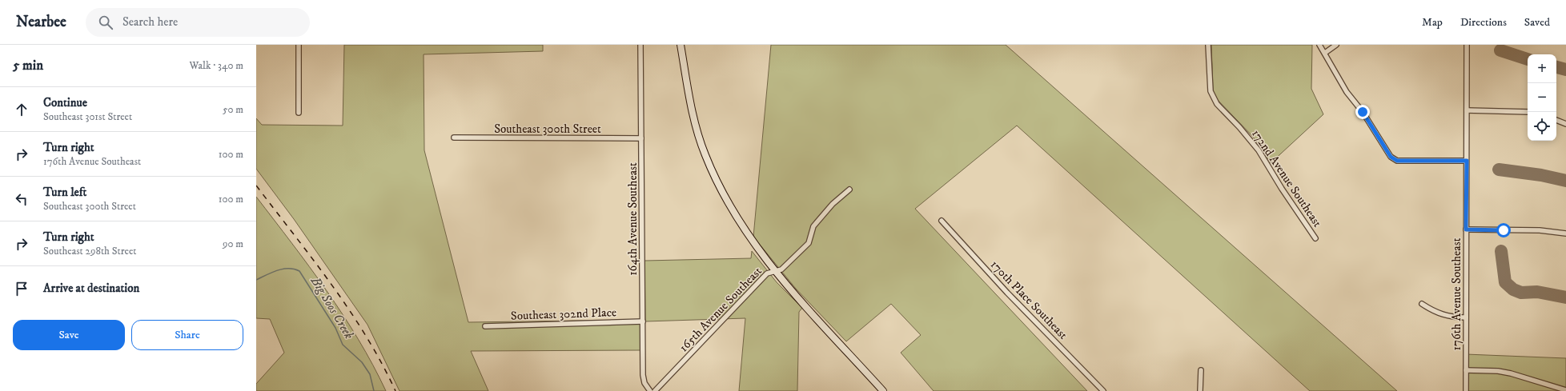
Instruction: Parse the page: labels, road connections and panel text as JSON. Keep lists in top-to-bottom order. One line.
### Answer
{"streets":{"street":["Southeast 300th Street","172nd Avenue Southeast","164th Avenue Southeast","176th Avenue Southeast","170th Place Southeast","165th Avenue Southeast","Southeast 302nd Place"]},"crossings":[["Southeast 300th Street","164th Avenue Southeast"],["164th Avenue Southeast","Southeast 302nd Place"]],"water":["Big Soos Creek"],"page":{"header":"Nearbee","search":"Search here","nav":["Map","Directions","Saved"],"heading":["5 min","Walk · 340 m"],"map_buttons":["+","−"],"list":[["Continue","Southeast 301st Street","50 m"],["Turn right","176th Avenue Southeast","100 m"],["Turn left","Southeast 300th Street","100 m"],["Turn right","Southeast 298th Street","90 m"],"Arrive at destination"],"buttons":["Save","Share"]}}
